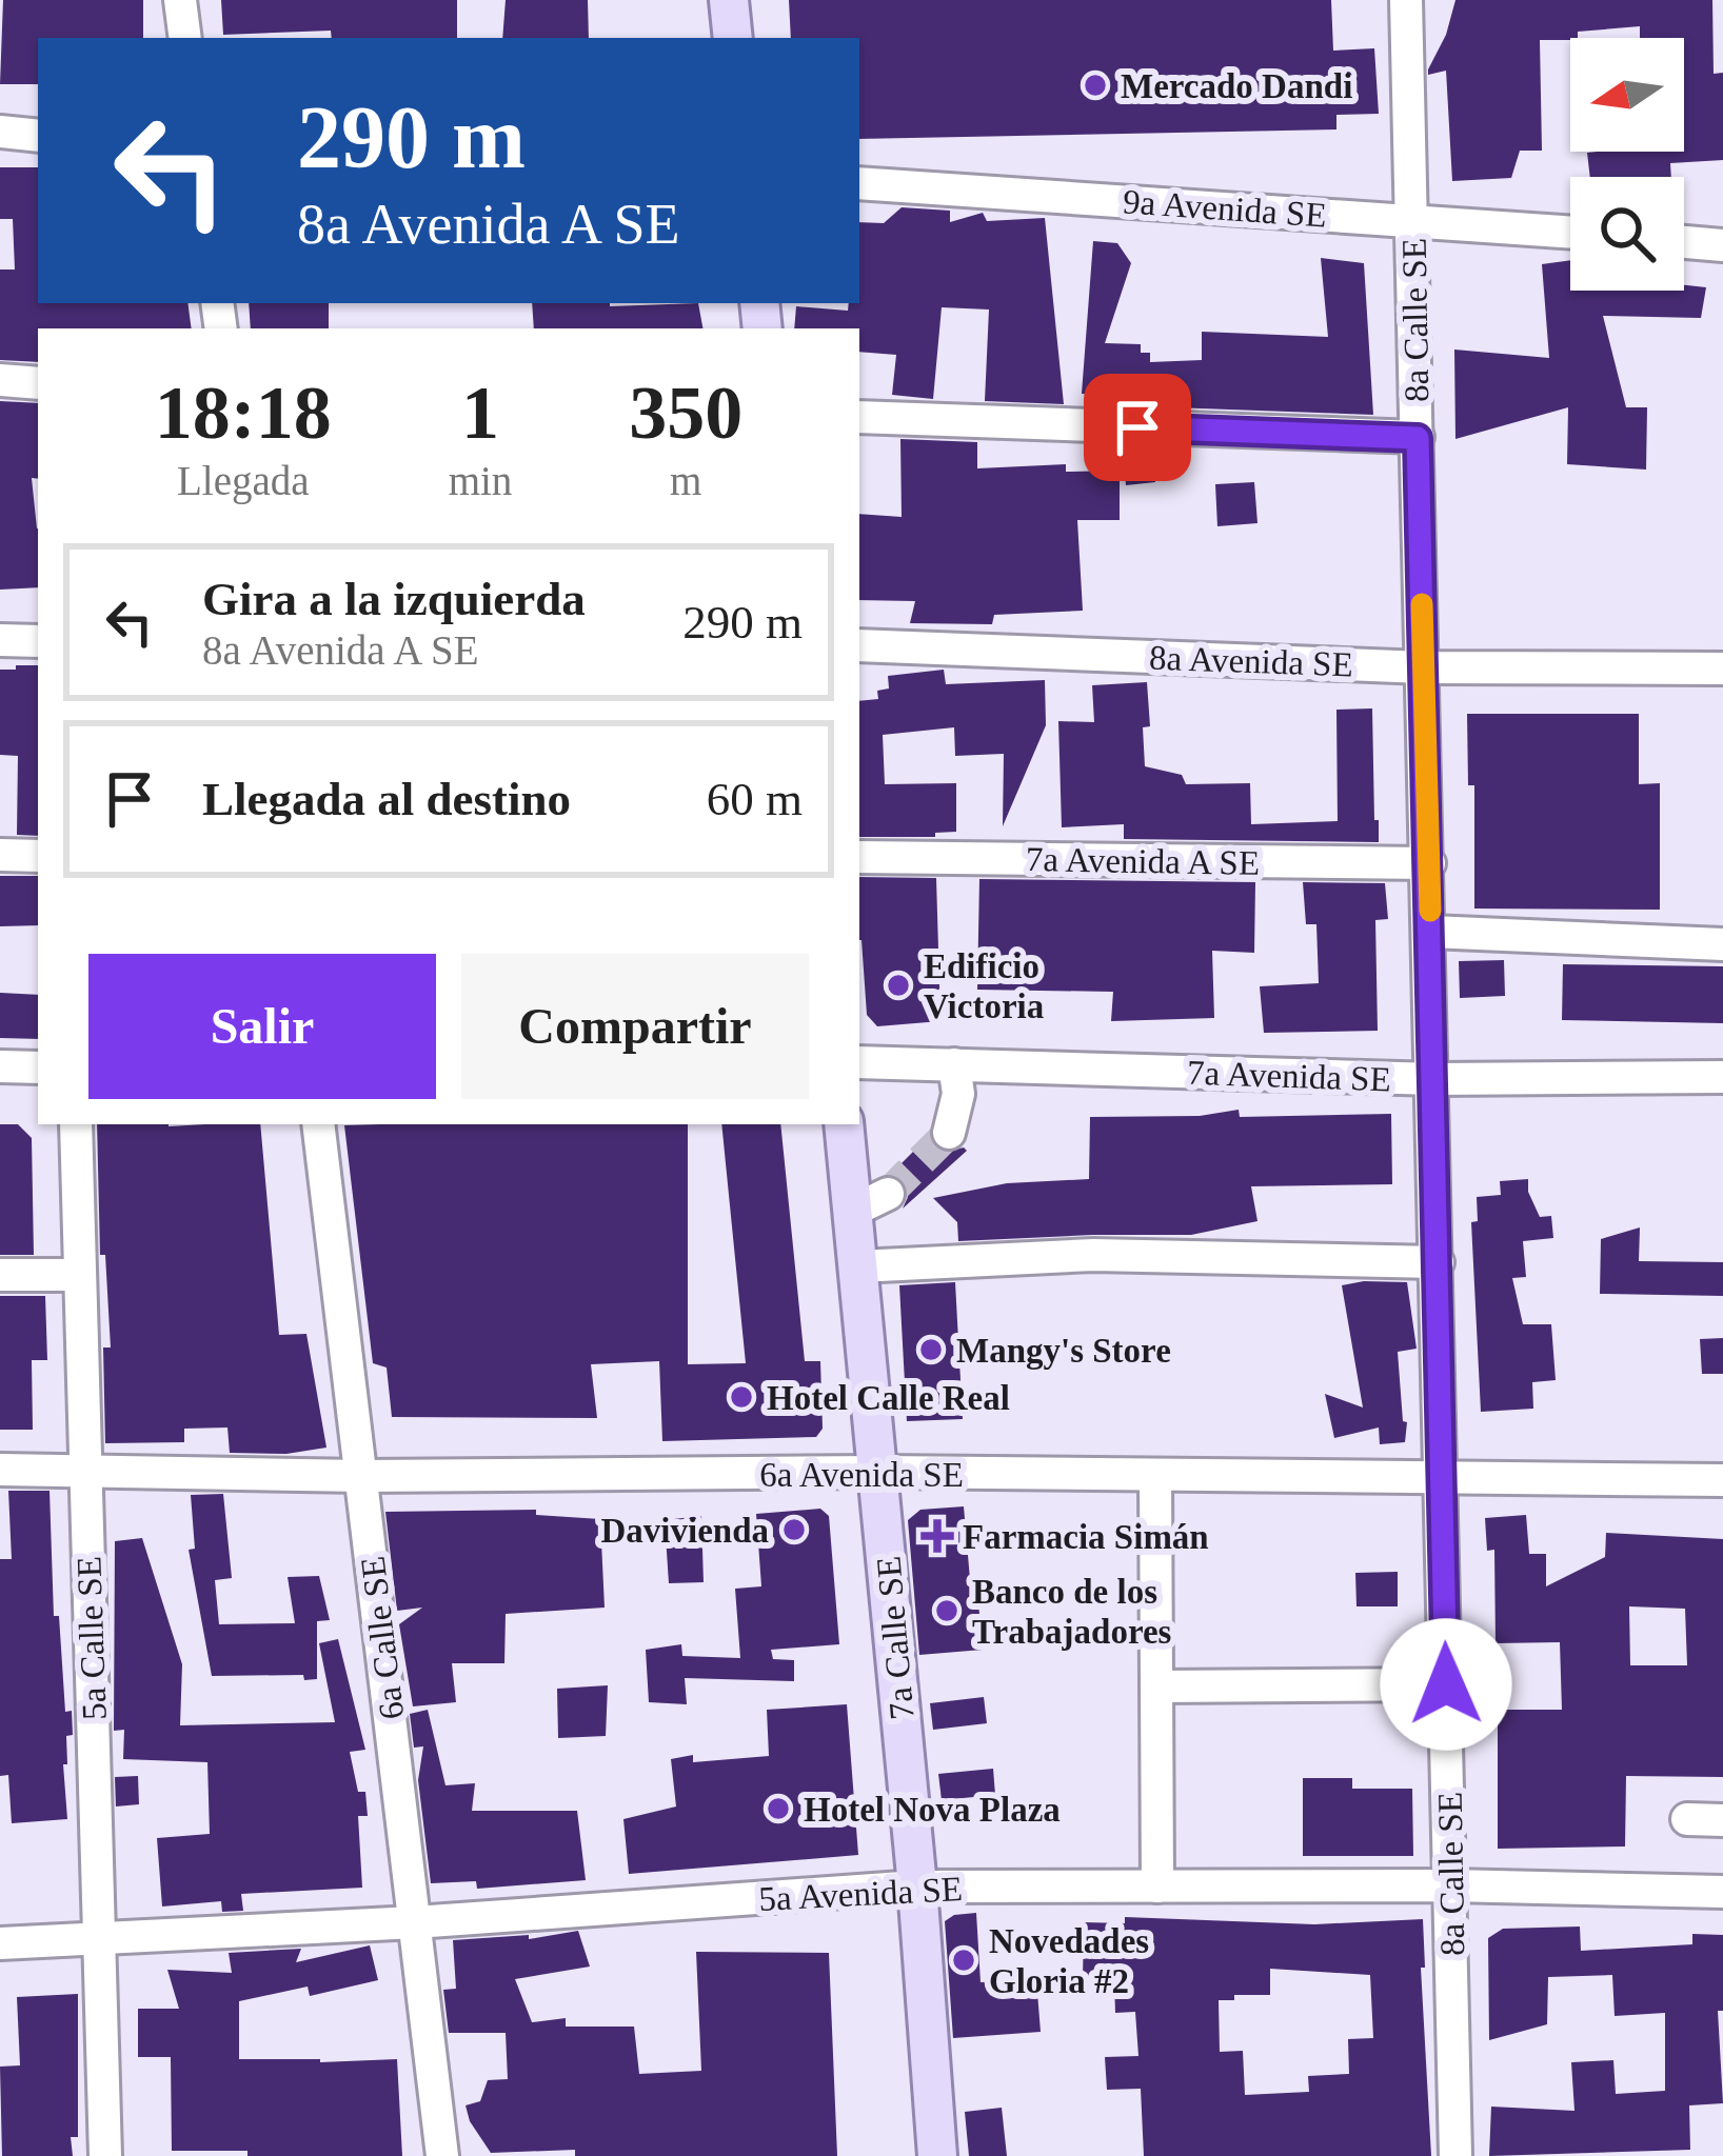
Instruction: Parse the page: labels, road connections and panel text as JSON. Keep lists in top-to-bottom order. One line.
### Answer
{"streets":{"main road":["7a Calle SE"],"street":["9a Avenida SE","8a Calle SE","8a Avenida SE","7a Avenida A SE","7a Avenida SE","6a Avenida SE","5a Calle SE","6a Calle SE","5a Avenida SE"]},"crossings":[["9a Avenida SE","8a Calle SE"],["8a Calle SE","8a Avenida SE"],["8a Calle SE","7a Avenida A SE"],["8a Calle SE","7a Avenida SE"],["8a Calle SE","6a Avenida SE"],["8a Calle SE","5a Avenida SE"],["6a Avenida SE","5a Calle SE"],["6a Avenida SE","6a Calle SE"],["6a Avenida SE","7a Calle SE"],["5a Calle SE","5a Avenida SE"],["6a Calle SE","5a Avenida SE"],["7a Calle SE","5a Avenida SE"]],"places":{"other":["Mercado Dandi","Edificio Victoria","Mangy's Store","Hotel Calle Real","Davivienda","Banco de los Trabajadores","Hotel Nova Plaza","Novedades Gloria #2"],"health":["Farmacia Simán"]},"north":"left","page":{"turn":["290 m","8a Avenida A SE"],"eta":["18:18","Llegada","1","min","350","m"],"list":[{"name":"Gira a la izquierda","note":"8a Avenida A SE","value":"290 m"},{"name":"Llegada al destino","value":"60 m"}],"buttons":["Salir","Compartir"]}}
